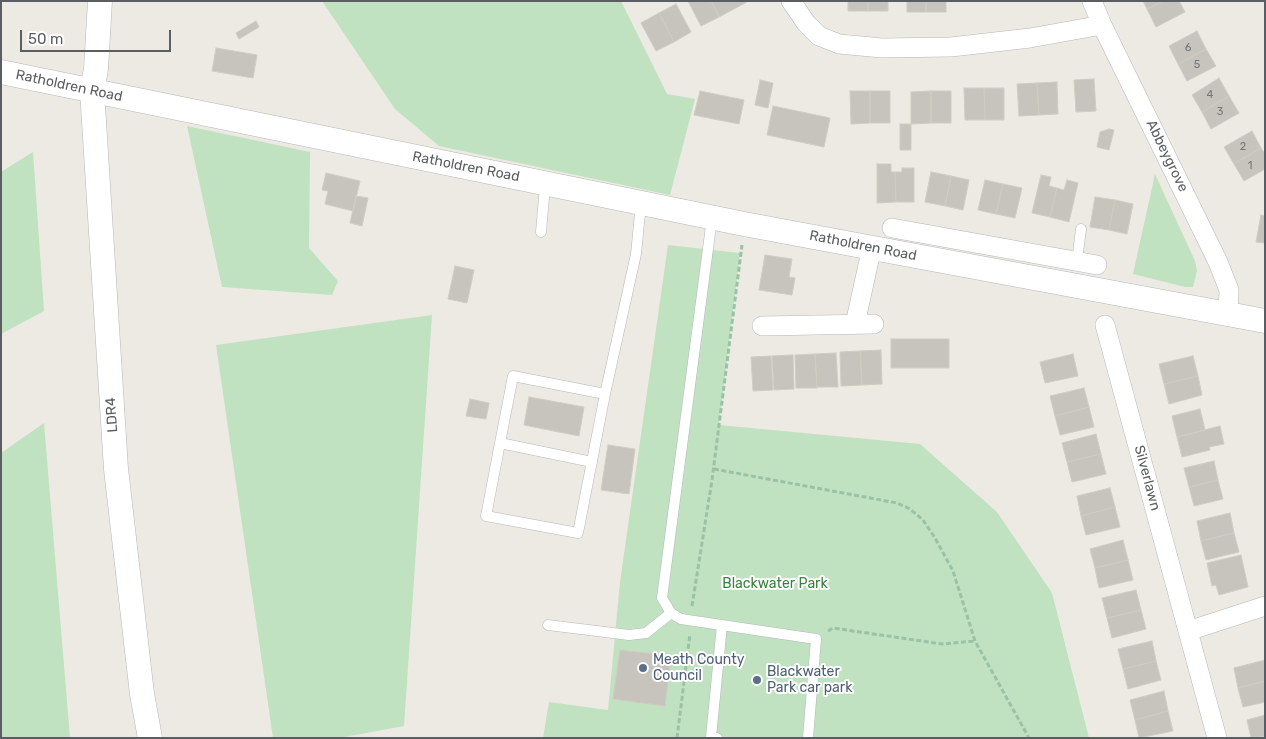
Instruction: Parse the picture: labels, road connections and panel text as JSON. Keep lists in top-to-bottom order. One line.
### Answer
{"streets":{"street":["Ratholdren Road","Abbeygrove","LDR4","Silverlawn"]},"crossings":[["Ratholdren Road","Abbeygrove"],["Ratholdren Road","LDR4"]],"parks":["Blackwater Park"],"places":["Meath County Council","Blackwater Park car park"],"house_numbers":["6","5","4","3","2","1"],"scale_bar":"50 m"}
